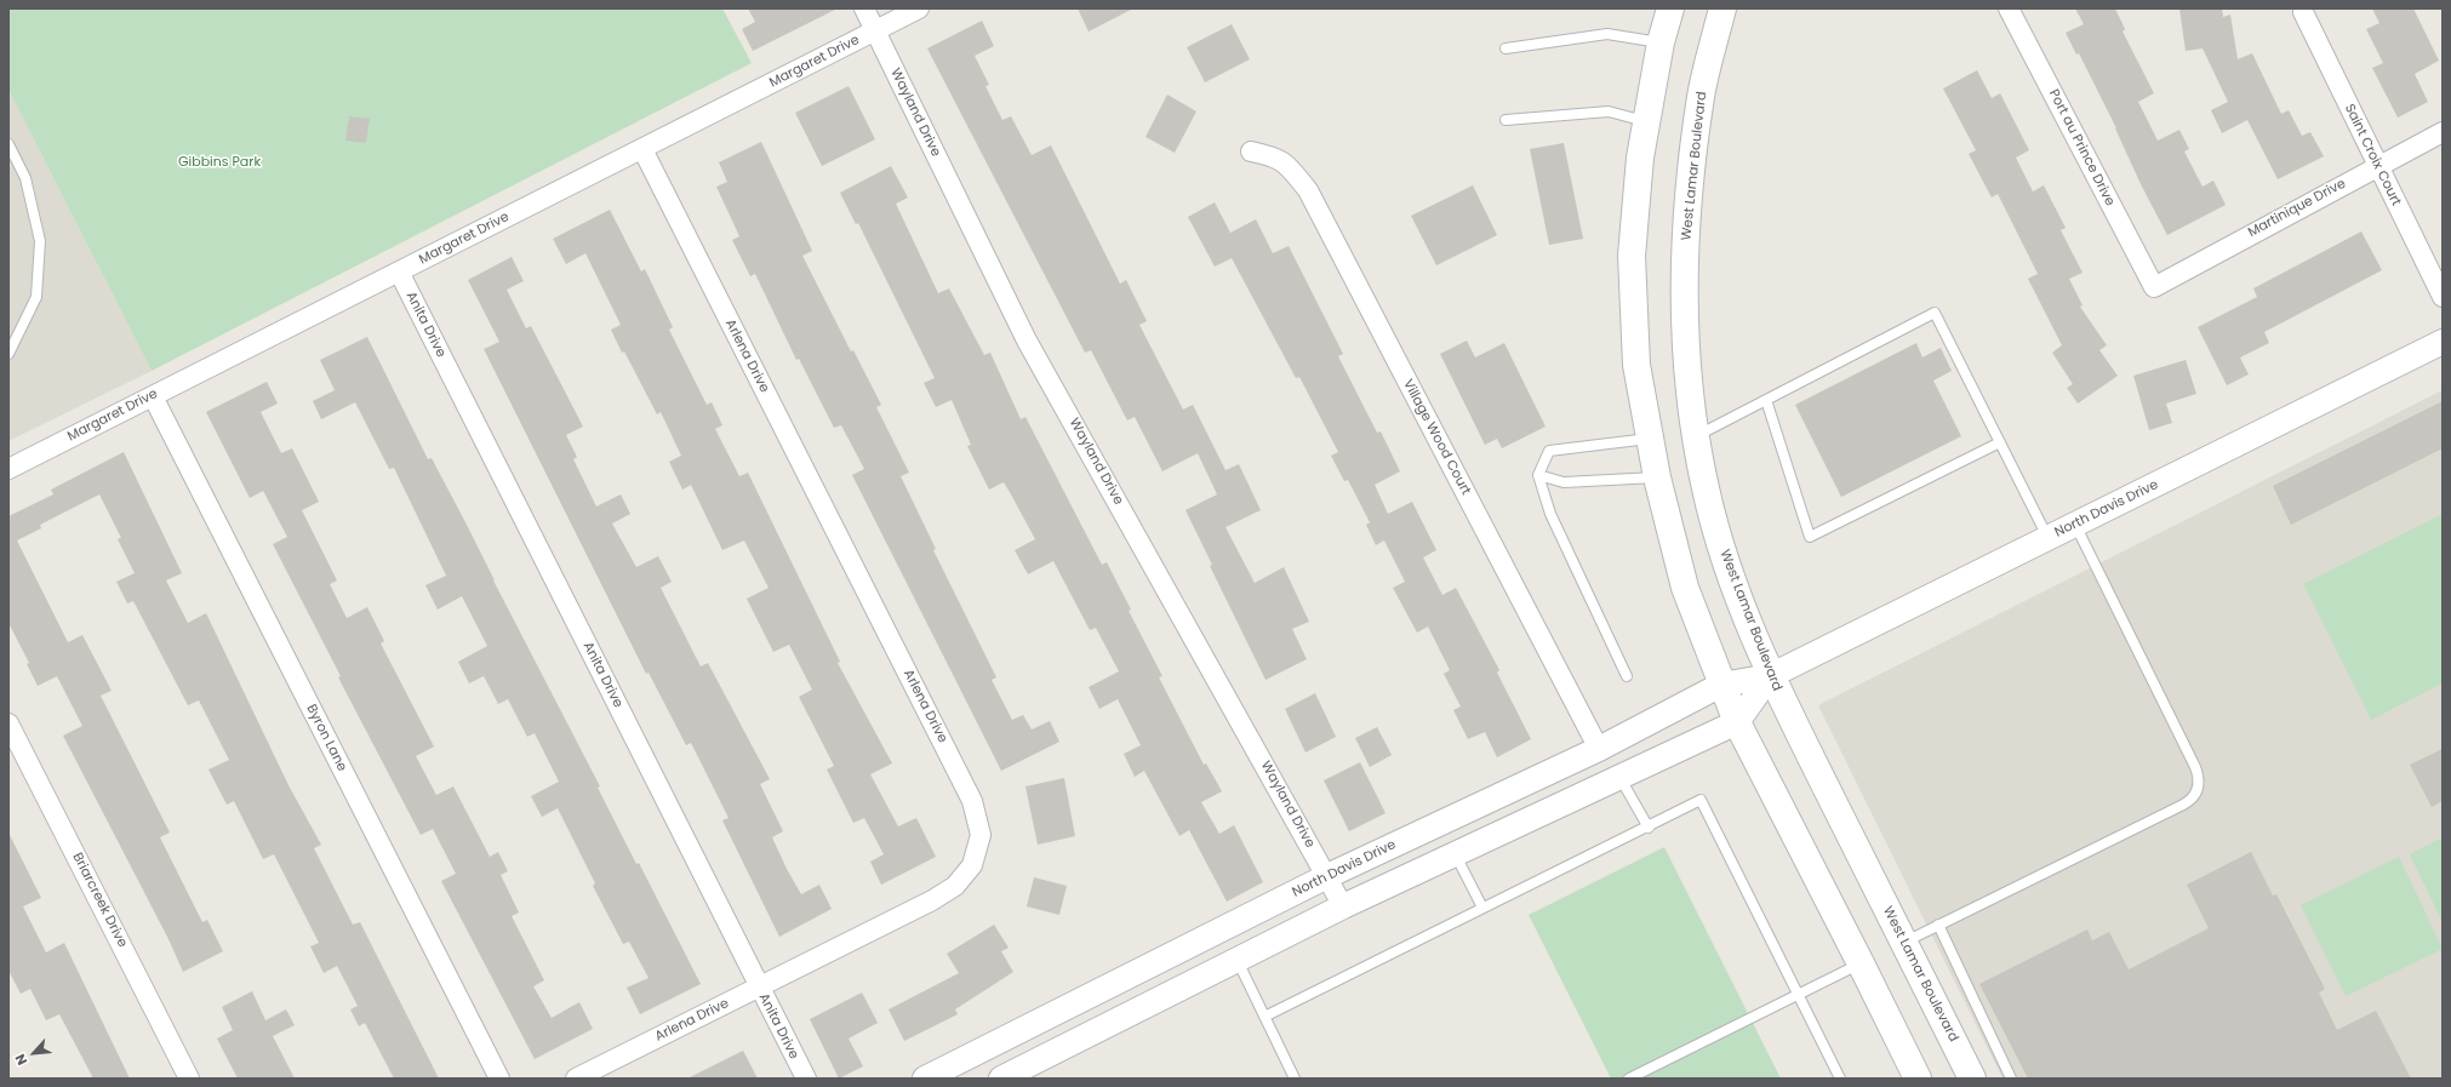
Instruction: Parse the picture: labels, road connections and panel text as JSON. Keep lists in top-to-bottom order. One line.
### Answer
{"streets":{"main road":["West Lamar Boulevard"],"street":["Margaret Drive","Wayland Drive","Port au Prince Drive","Saint Croix Court","Martinique Drive","Anita Drive","Arlena Drive","Village Wood Court","North Davis Drive","Byron Lane","Briarcreek Drive"]},"crossings":[["Margaret Drive","Wayland Drive"],["Margaret Drive","Anita Drive"],["Margaret Drive","Arlena Drive"],["Margaret Drive","Byron Lane"],["Wayland Drive","North Davis Drive"],["Port au Prince Drive","Martinique Drive"],["Saint Croix Court","Martinique Drive"],["West Lamar Boulevard","North Davis Drive"],["Anita Drive","Arlena Drive"],["Village Wood Court","North Davis Drive"]],"parks":["Gibbins Park"],"north":"bottom left"}
